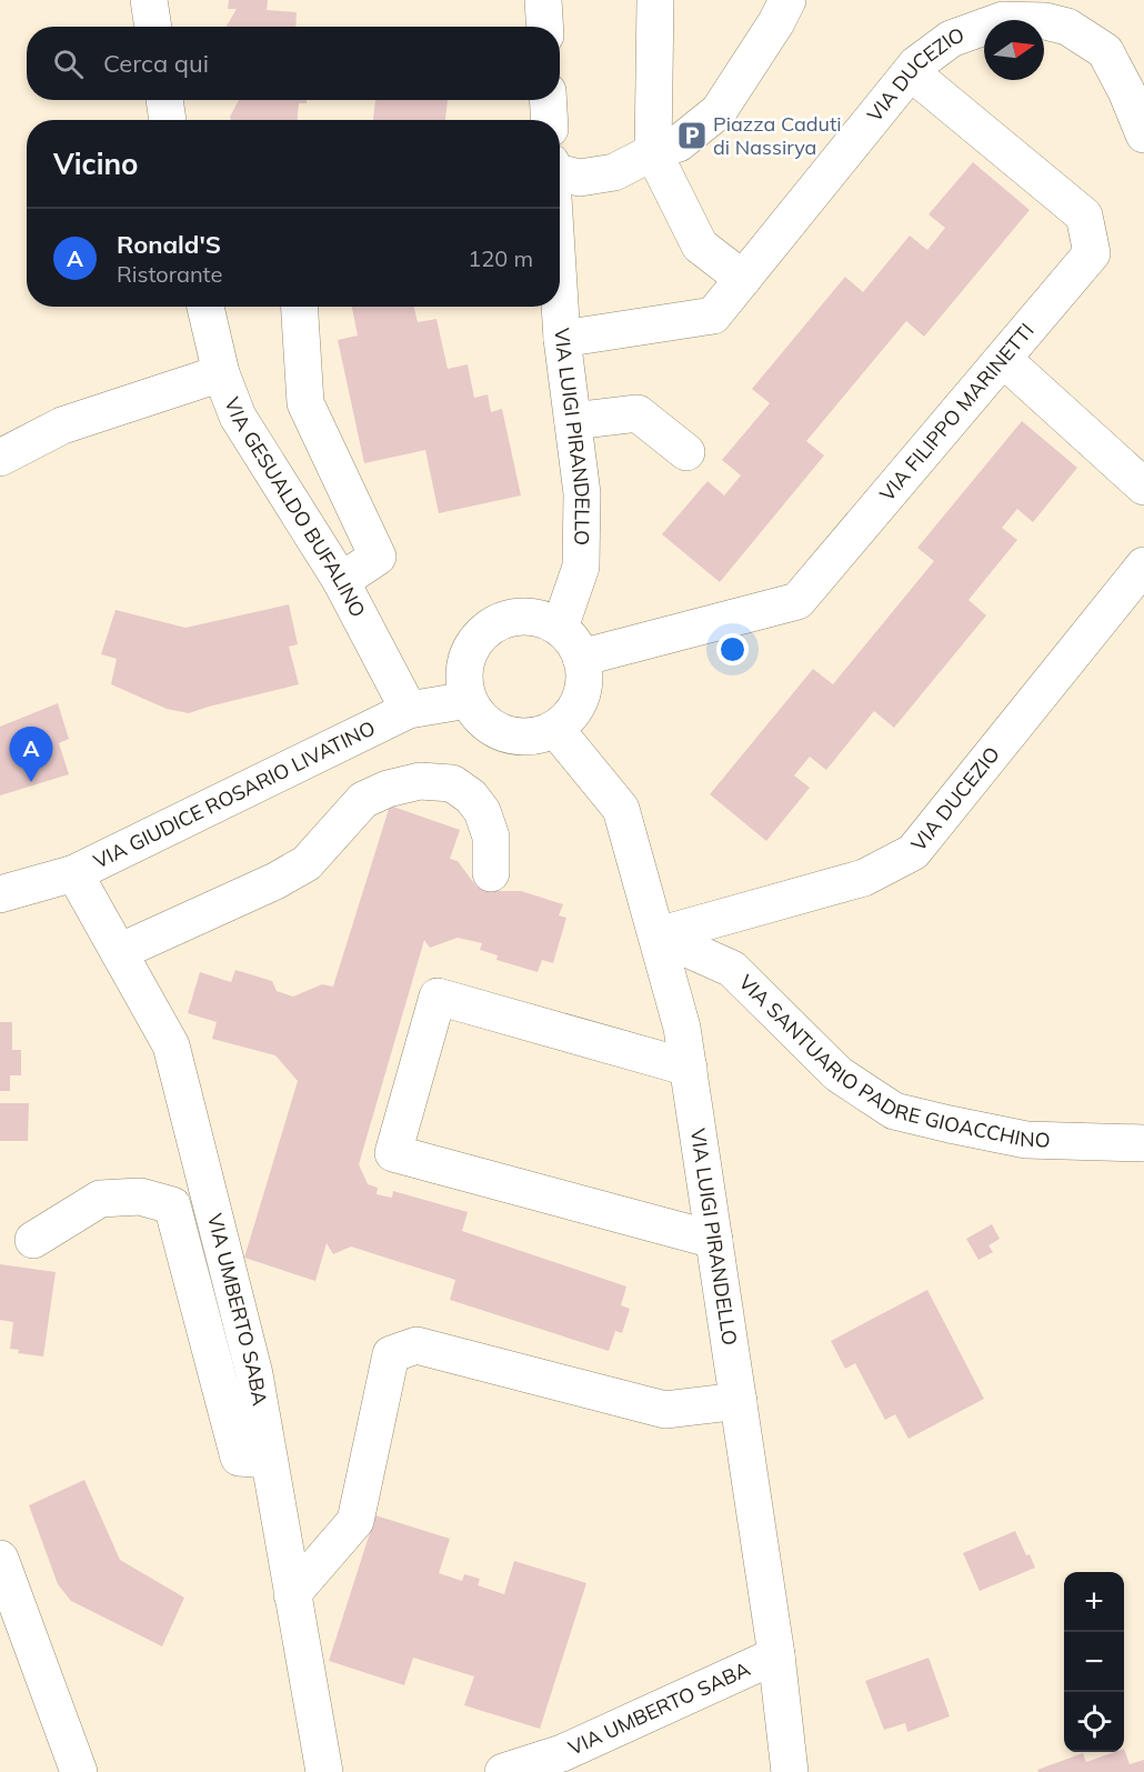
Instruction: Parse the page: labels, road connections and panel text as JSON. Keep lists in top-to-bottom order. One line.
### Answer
{"streets":{"street":["VIA DUCEZIO","VIA FILIPPO MARINETTI","VIA LUIGI PIRANDELLO","VIA GESUALDO BUFALINO","VIA GIUDICE ROSARIO LIVATINO","VIA SANTUARIO PADRE GIOACCHINO","VIA UMBERTO SABA"]},"crossings":[["VIA DUCEZIO","VIA FILIPPO MARINETTI"],["VIA DUCEZIO","VIA LUIGI PIRANDELLO"],["VIA DUCEZIO","VIA SANTUARIO PADRE GIOACCHINO"],["VIA FILIPPO MARINETTI","VIA LUIGI PIRANDELLO"],["VIA FILIPPO MARINETTI","VIA GIUDICE ROSARIO LIVATINO"],["VIA LUIGI PIRANDELLO","VIA GIUDICE ROSARIO LIVATINO"],["VIA LUIGI PIRANDELLO","VIA SANTUARIO PADRE GIOACCHINO"],["VIA LUIGI PIRANDELLO","VIA UMBERTO SABA"],["VIA GESUALDO BUFALINO","VIA GIUDICE ROSARIO LIVATINO"],["VIA GIUDICE ROSARIO LIVATINO","VIA UMBERTO SABA"]],"places":{"parking":["Piazza Caduti di Nassirya"]},"north":"right","page":{"search":"Cerca qui","heading":"Vicino","list":[{"mark":"A","name":"Ronald'S","note":"Ristorante","value":"120 m"}],"pins":"A","map_buttons":["+","−"]}}
